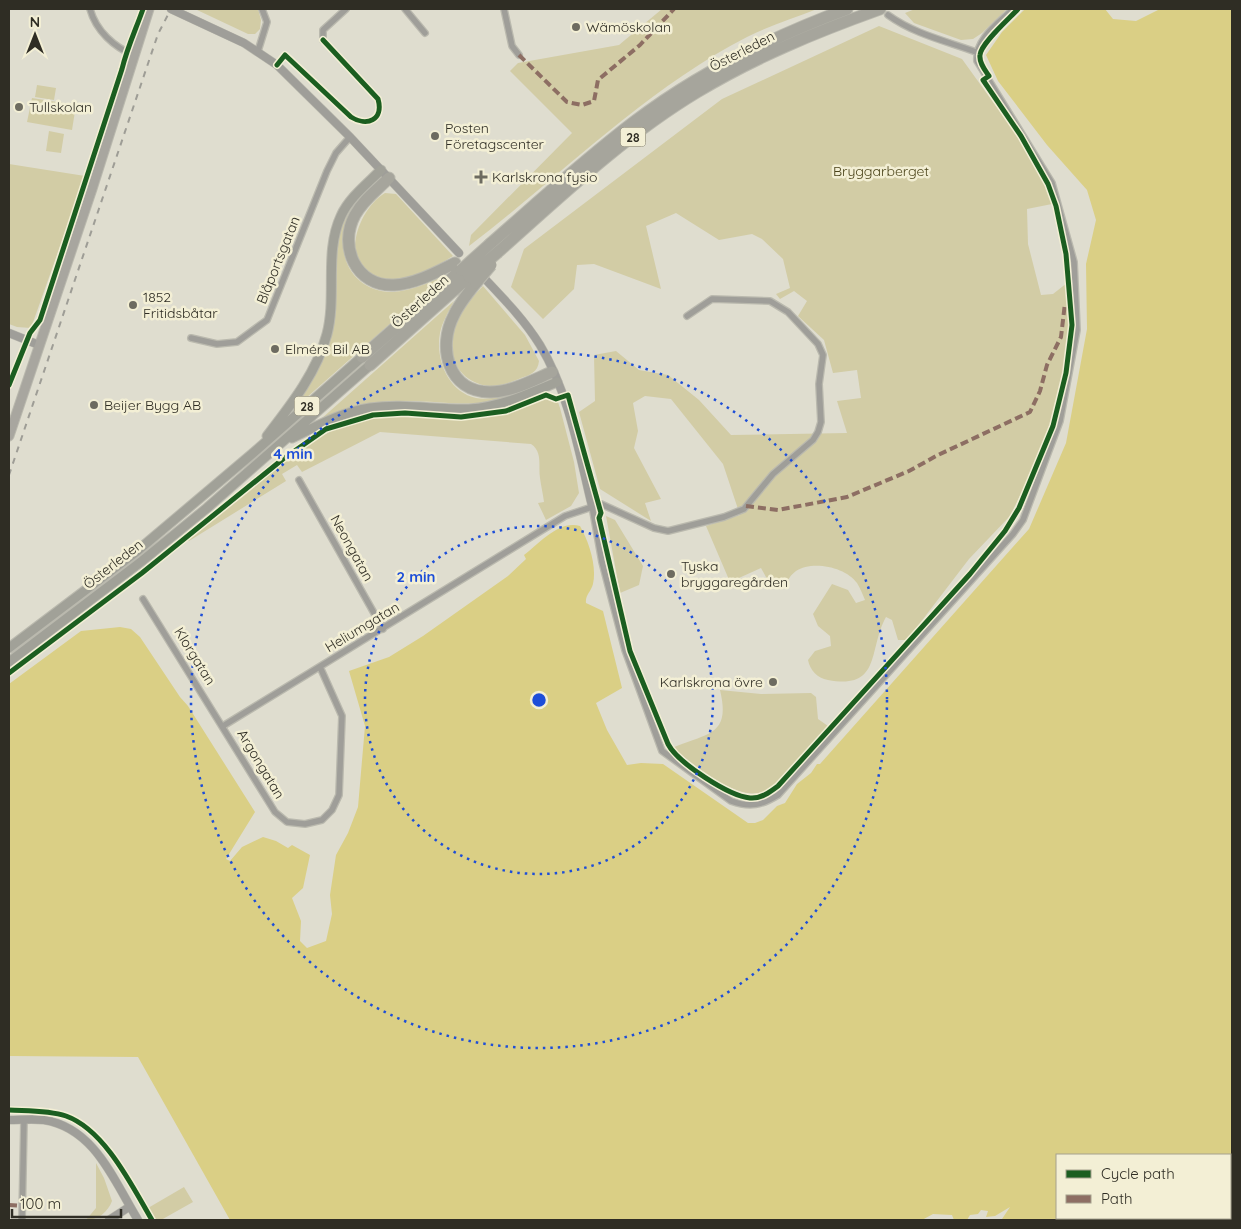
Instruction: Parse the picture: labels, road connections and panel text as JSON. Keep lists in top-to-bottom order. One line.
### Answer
{"streets":{"highway":["Österleden","28"],"street":["Blåportsgatan","Neongatan","Heliumgatan","Klorgatan","Argongatan"]},"crossings":[["Neongatan","Heliumgatan"],["Heliumgatan","Klorgatan"],["Heliumgatan","Argongatan"],["Klorgatan","Argongatan"]],"parks":["Bryggarberget"],"places":{"other":["Wämöskolan","Tullskolan","Posten Företagscenter","1852 Fritidsbåtar","Elmérs Bil AB","Beijer Bygg AB","Tyska bryggaregården","Karlskrona övre"],"health":["Karlskrona fysio"]},"legend":["Cycle path","Path"],"scale_bar":"100 m","north":"top","rings":["4 min","2 min"]}
